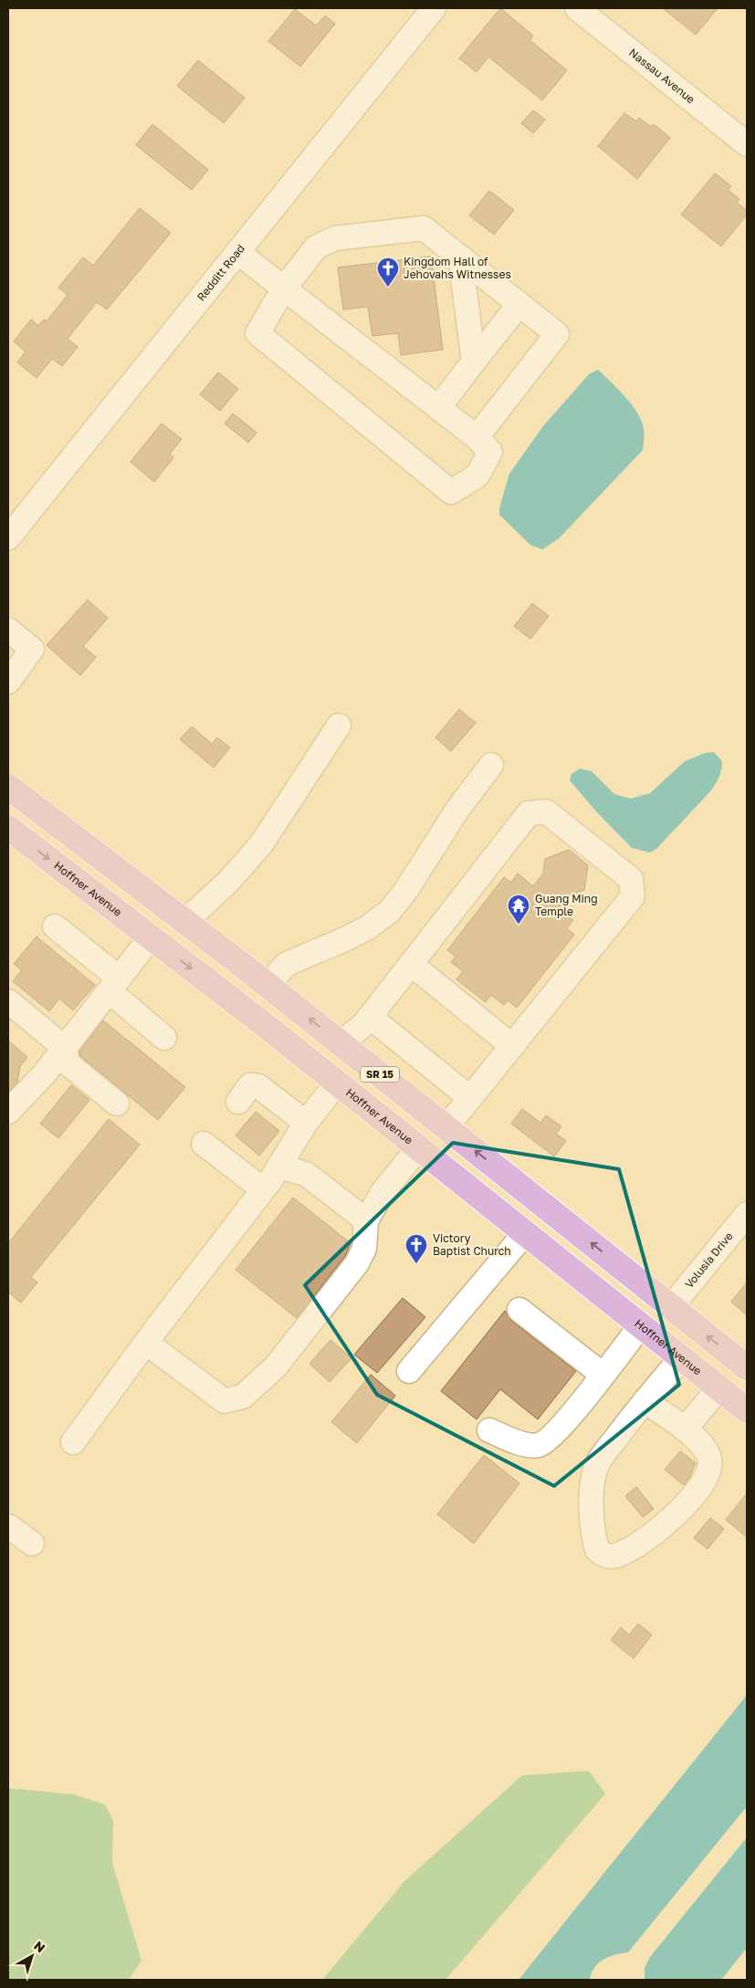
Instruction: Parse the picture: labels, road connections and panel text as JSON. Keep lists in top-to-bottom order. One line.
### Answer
{"streets":{"main road":["Hoffner Avenue","SR 15"],"street":["Nassau Avenue","Redditt Road","Volusia Drive"]},"crossings":[["SR 15","Volusia Drive"]],"places":{"church":["Kingdom Hall of Jehovahs Witnesses","Victory Baptist Church"],"temple":["Guang Ming Temple"]},"north":"top right"}
